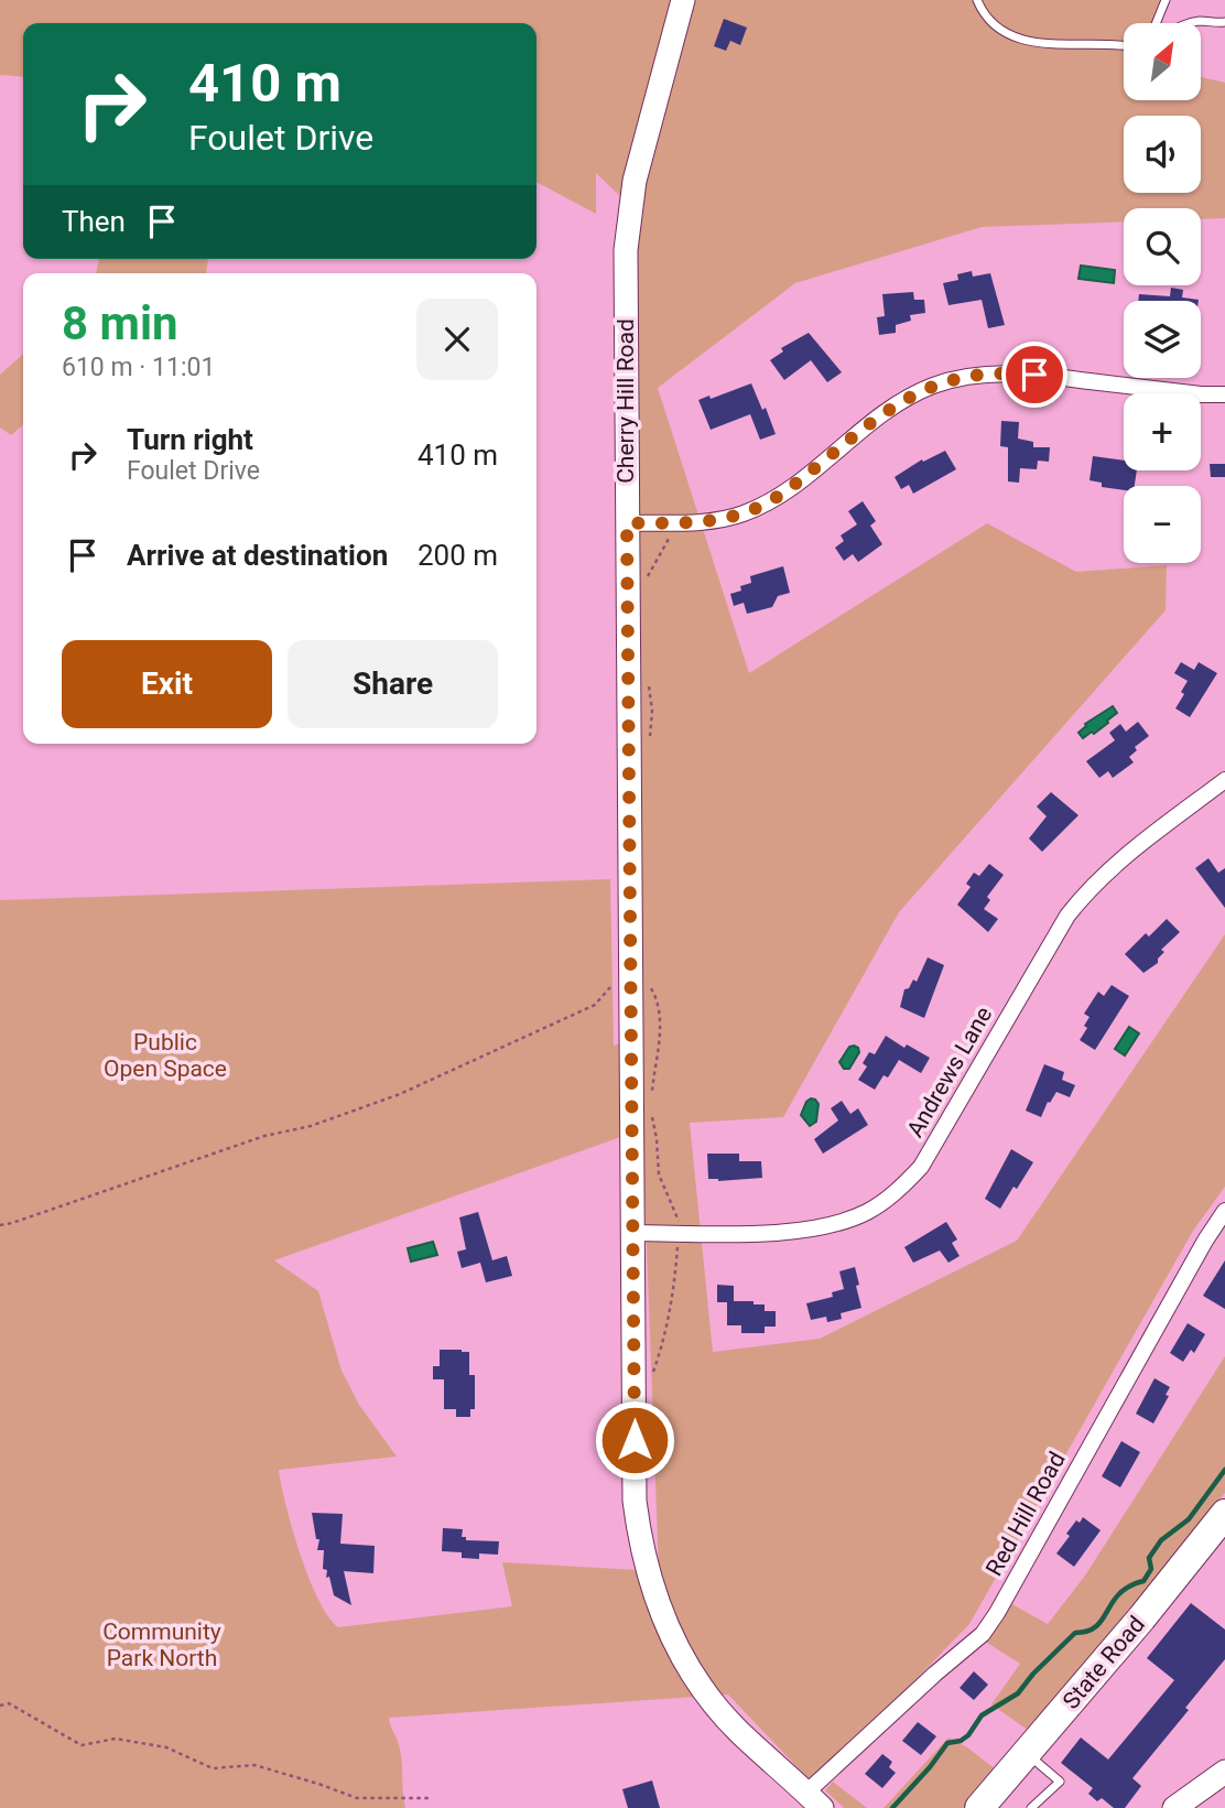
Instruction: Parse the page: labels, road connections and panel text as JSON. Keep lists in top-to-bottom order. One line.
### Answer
{"streets":{"highway":["State Road"],"street":["Cherry Hill Road","Andrews Lane","Red Hill Road"]},"crossings":[["Cherry Hill Road","Andrews Lane"],["Cherry Hill Road","Red Hill Road"]],"parks":["Public Open Space","Community Park North"],"north":"top right","page":{"map_buttons":["+","−"],"turn":["410 m","Foulet Drive"],"then":"Then","heading":["8 min","610 m · 11:01"],"list":[{"name":"Turn right","note":"Foulet Drive","value":"410 m"},{"name":"Arrive at destination","value":"200 m"}],"buttons":["Exit","Share"]}}
